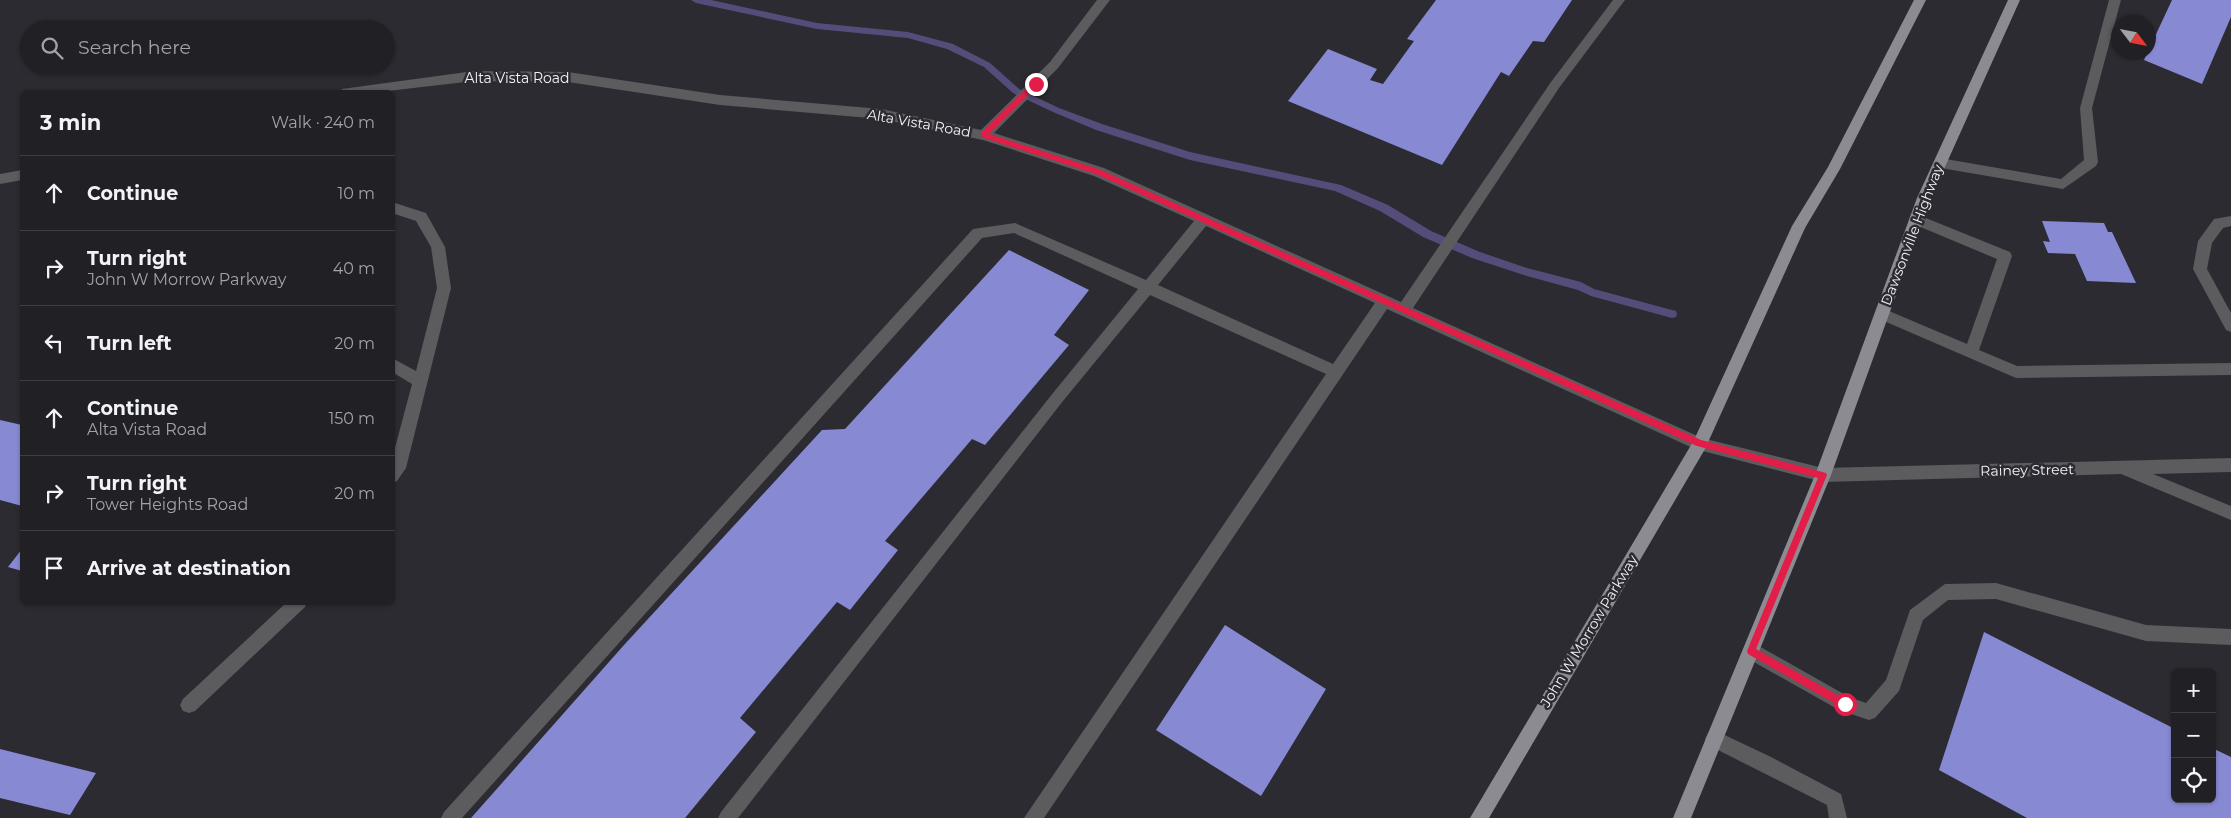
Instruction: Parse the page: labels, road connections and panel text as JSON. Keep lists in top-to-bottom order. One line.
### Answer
{"streets":{"main road":["Dawsonville Highway","John W Morrow Parkway"],"street":["Alta Vista Road","Rainey Street"]},"crossings":[["Alta Vista Road","Rainey Street"],["Alta Vista Road","John W Morrow Parkway"],["Dawsonville Highway","Rainey Street"],["Rainey Street","John W Morrow Parkway"]],"north":"bottom right","page":{"search":"Search here","heading":["3 min","Walk · 240 m"],"list":[["Continue","10 m"],["Turn right","John W Morrow Parkway","40 m"],["Turn left","20 m"],["Continue","Alta Vista Road","150 m"],["Turn right","Tower Heights Road","20 m"],"Arrive at destination"],"map_buttons":["+","−"]}}
